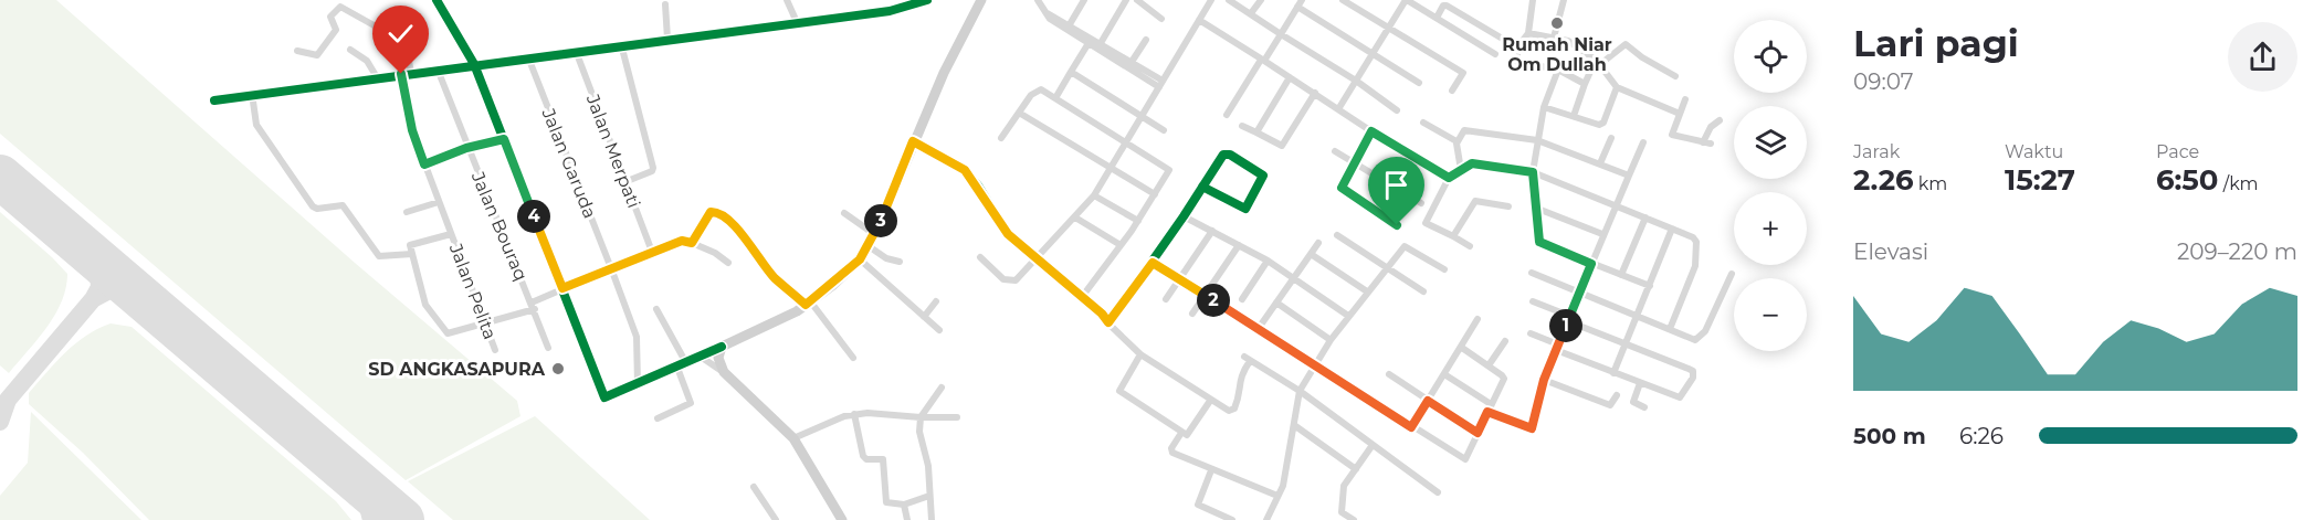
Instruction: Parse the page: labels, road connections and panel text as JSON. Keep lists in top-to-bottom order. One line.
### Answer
{"streets":{"street":["Jalan Merpati","Jalan Garuda","Jalan Bouraq","Jalan Pelita"]},"places":["Rumah Niar Om Dullah","SD ANGKASAPURA"],"page":{"heading":["Lari pagi","09:07"],"map_buttons":["+","−"],"stats":[["Jarak","2.26 km"],["Waktu","15:27"],["Pace","6:50 /km"]],"pins":["4","3","2","1"],"chart":["Elevasi","209–220 m"],"list":[{"name":"500 m","note":"6:26"}]}}
